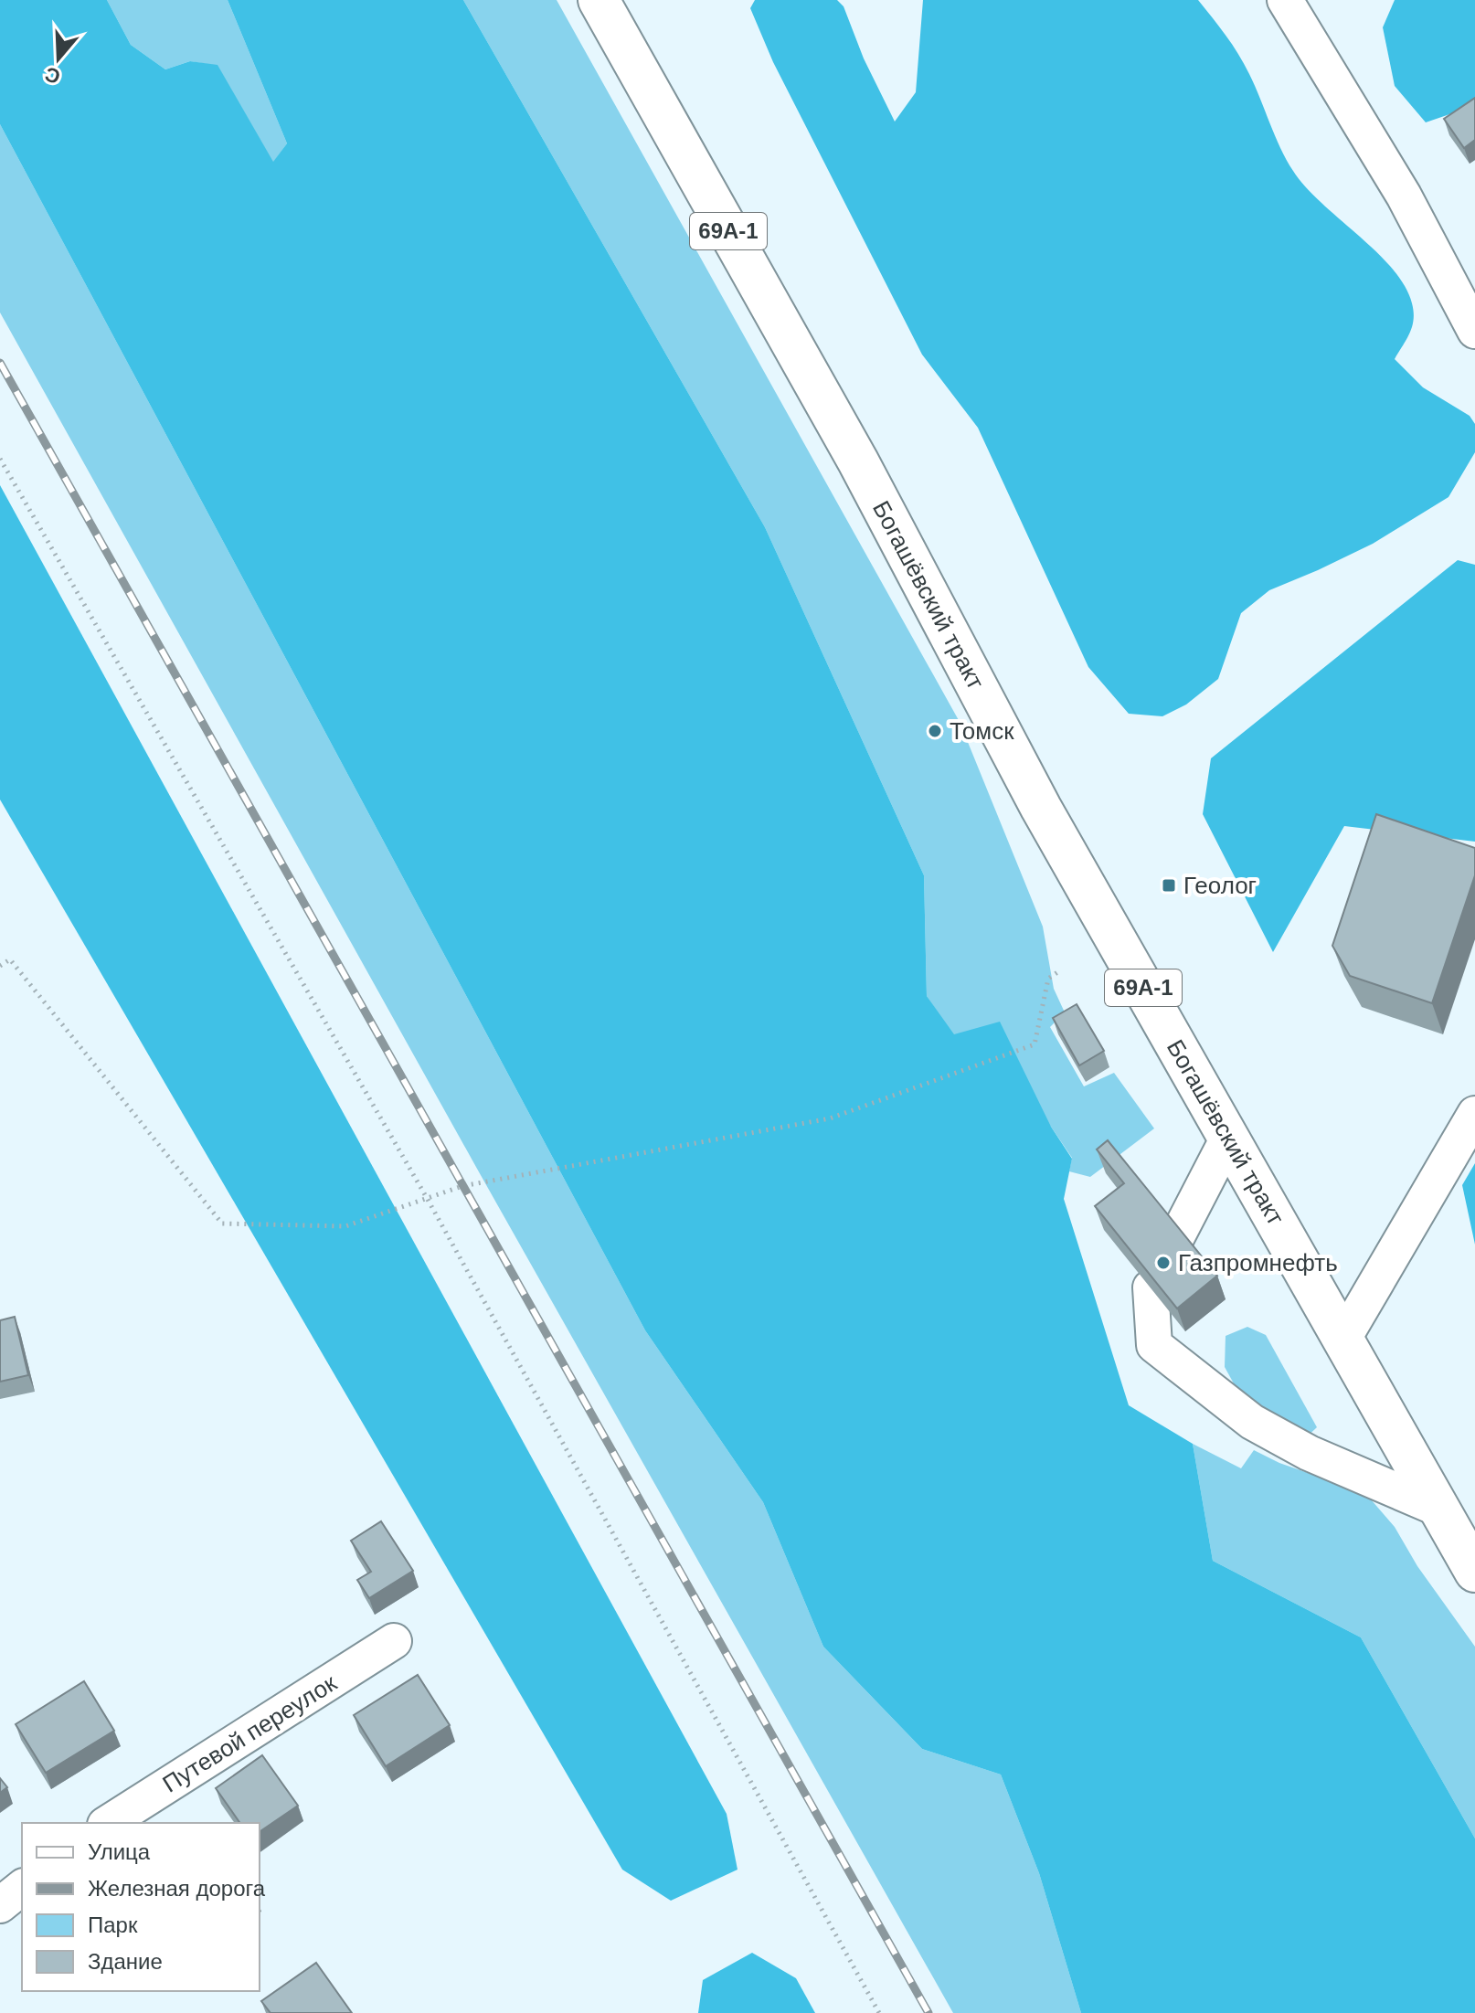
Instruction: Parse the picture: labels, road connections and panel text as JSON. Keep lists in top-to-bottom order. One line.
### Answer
{"streets":{"main road":["69А-1","Богашёвский тракт"],"street":["Путевой переулок"]},"places":{"other":["Томск","Газпромнефть"],"transit":["Геолог"]},"legend":["Улица","Железная дорога","Парк","Здание"],"north":"bottom"}
